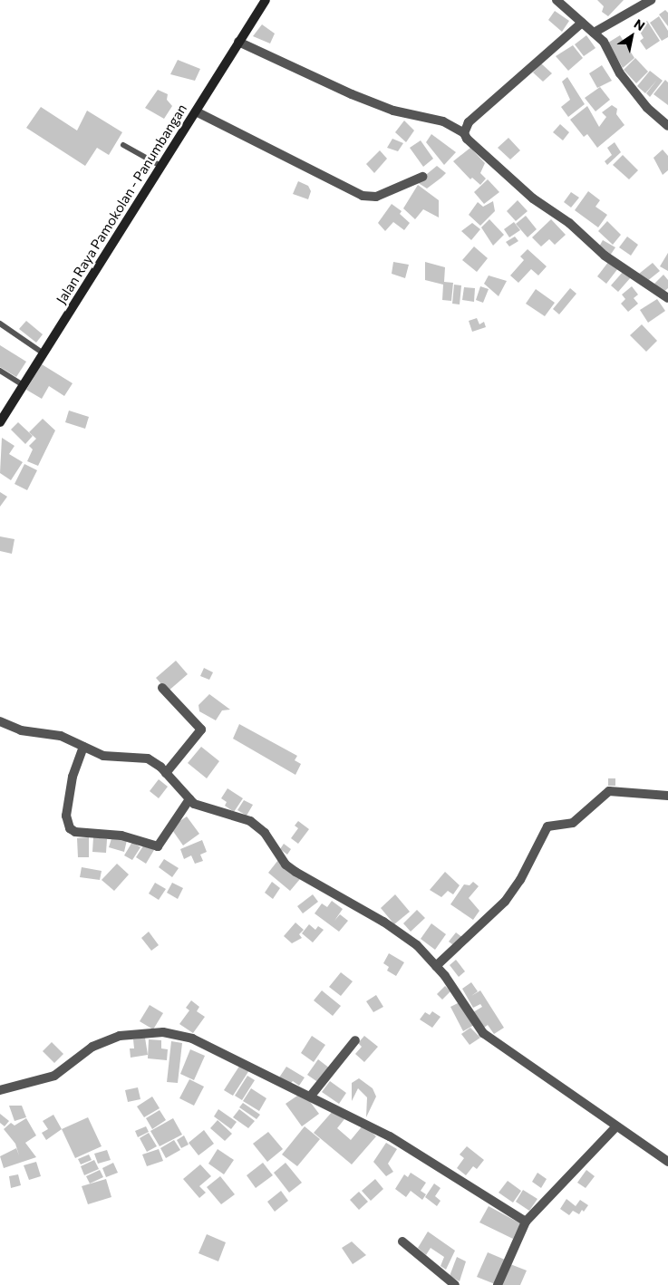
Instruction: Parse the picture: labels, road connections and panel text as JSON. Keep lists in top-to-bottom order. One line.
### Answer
{"streets":{"main road":["Jalan Raya Pamokolan - Panumbangan"]},"north":"top right"}
